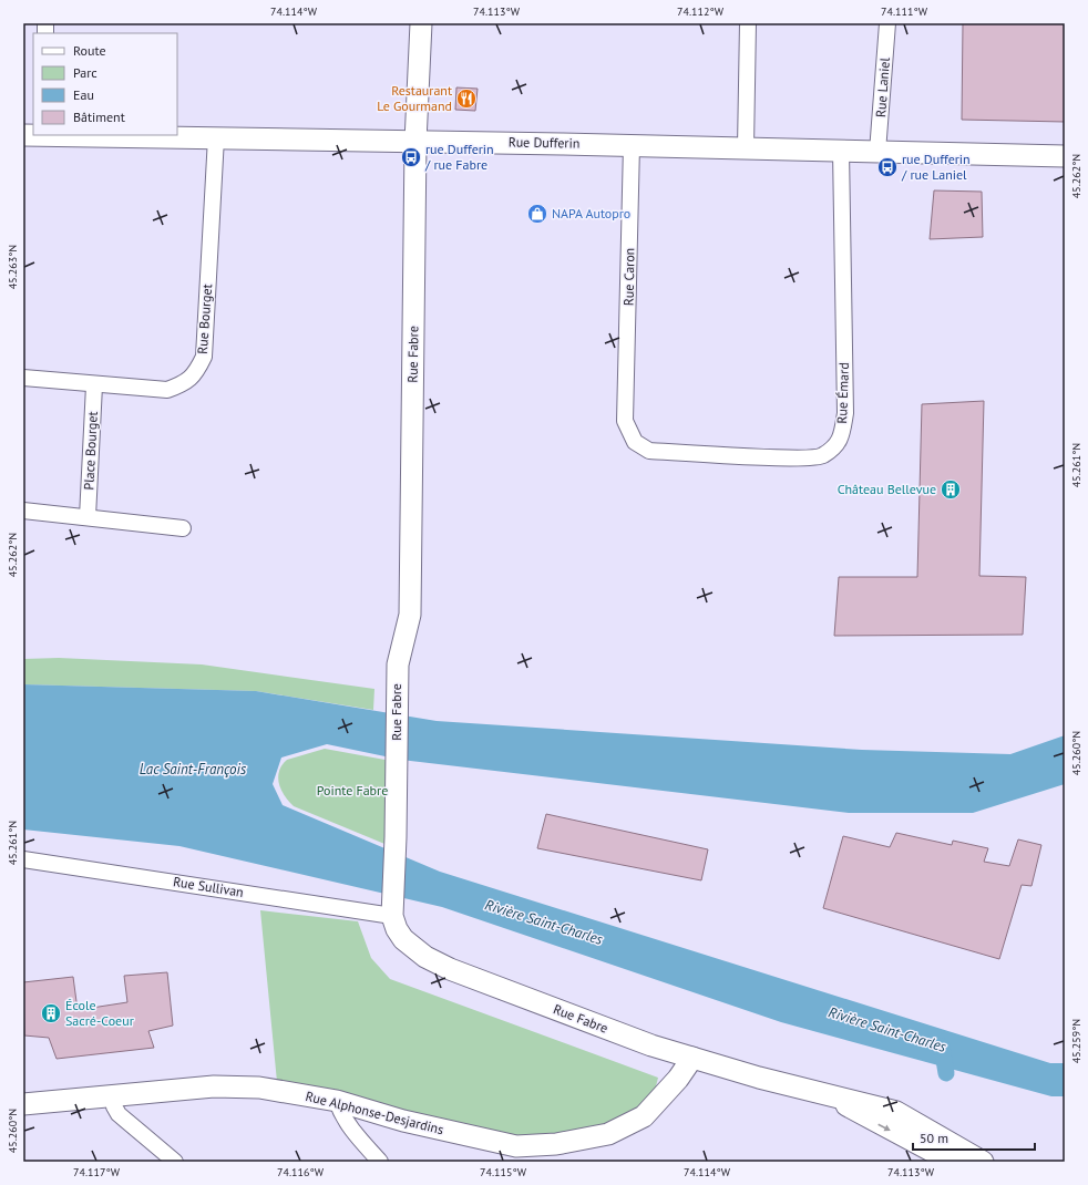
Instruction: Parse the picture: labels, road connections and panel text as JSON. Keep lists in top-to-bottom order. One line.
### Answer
{"streets":{"street":["Rue Laniel","Rue Dufferin","Rue Caron","Rue Bourget","Rue Fabre","Rue Émard","Place Bourget","Rue Sullivan","Rue Alphonse-Desjardins"]},"crossings":[["Rue Laniel","Rue Dufferin"],["Rue Dufferin","Rue Caron"],["Rue Dufferin","Rue Bourget"],["Rue Dufferin","Rue Fabre"],["Rue Dufferin","Rue Émard"],["Rue Caron","Rue Émard"],["Rue Bourget","Place Bourget"],["Rue Fabre","Rue Sullivan"],["Rue Fabre","Rue Alphonse-Desjardins"]],"water":["Lac Saint-François","Rivière Saint-Charles"],"parks":["Pointe Fabre"],"places":{"restaurant":["Restaurant Le Gourmand"],"bus stop":["rue Dufferin / rue Fabre","rue Dufferin / rue Laniel"],"shop":["NAPA Autopro"],"building":["Château Bellevue","École Sacré-Coeur"]},"legend":["Route","Parc","Eau","Bâtiment"],"scale_bar":"50 m","coordinates":["74.114°W","74.113°W","74.112°W","74.111°W","45.262°N","45.263°N","45.261°N","45.260°N","45.259°N","74.117°W","74.116°W","74.115°W"]}
